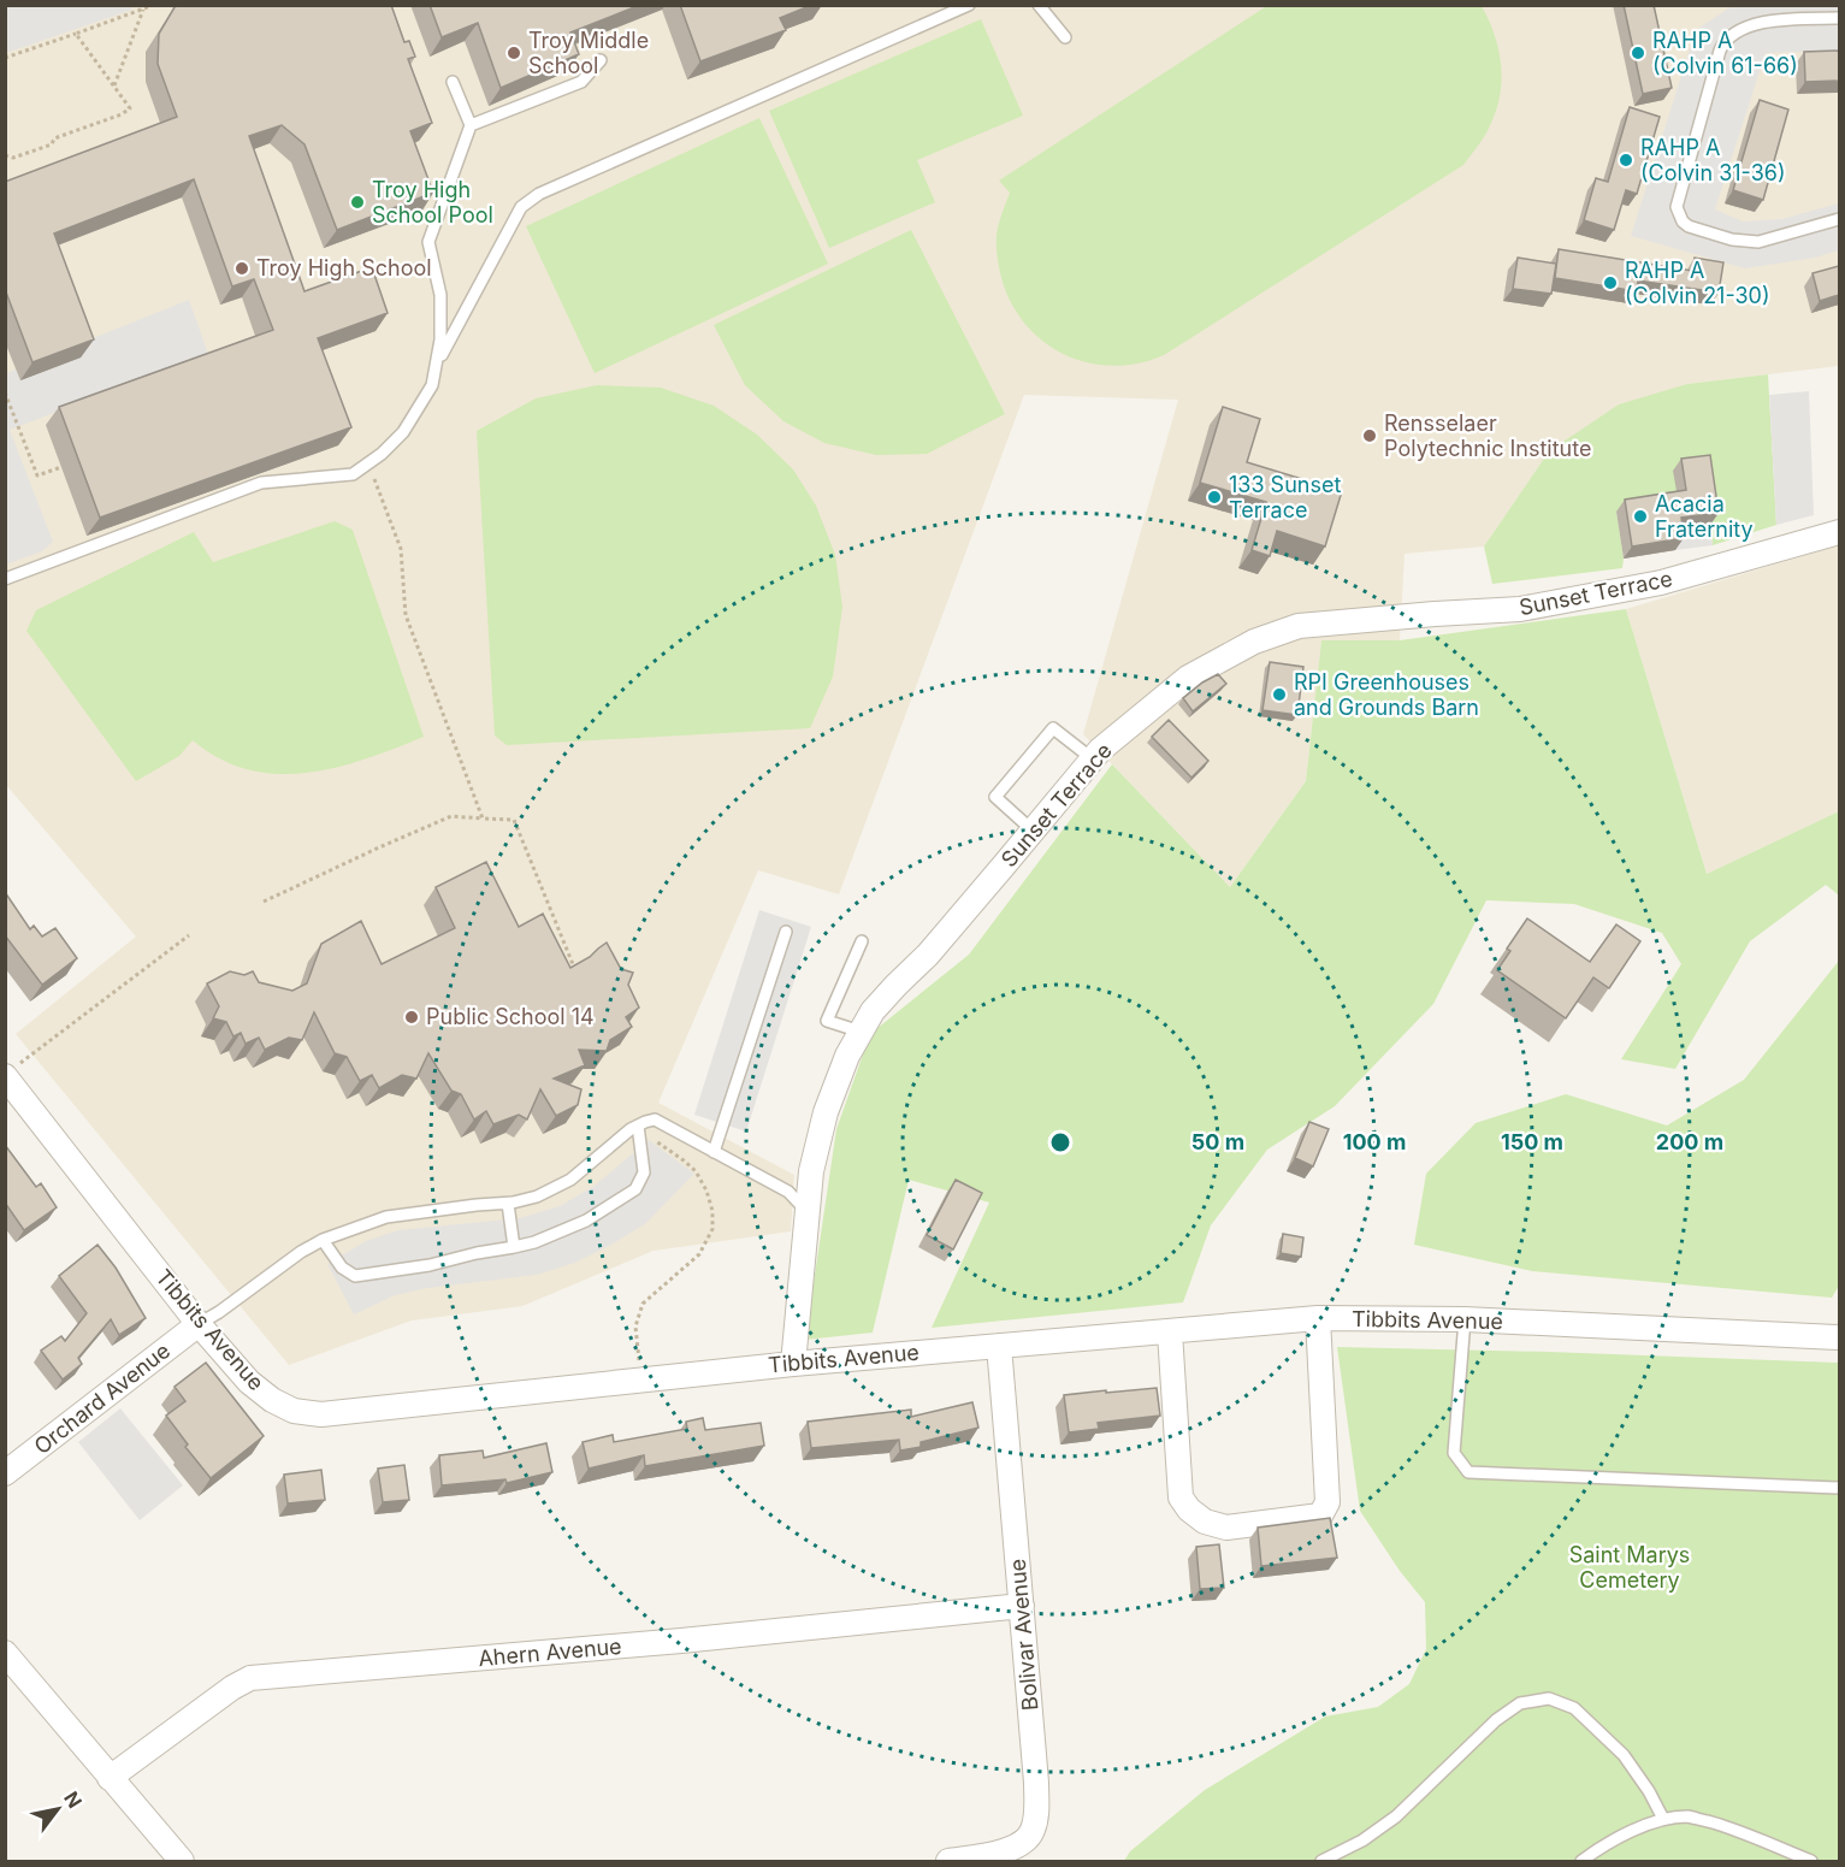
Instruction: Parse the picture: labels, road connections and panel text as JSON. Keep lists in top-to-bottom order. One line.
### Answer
{"streets":{"street":["Sunset Terrace","Tibbits Avenue","Orchard Avenue","Bolivar Avenue","Ahern Avenue"]},"crossings":[["Sunset Terrace","Tibbits Avenue"],["Tibbits Avenue","Orchard Avenue"],["Tibbits Avenue","Bolivar Avenue"],["Bolivar Avenue","Ahern Avenue"]],"parks":["Saint Marys Cemetery"],"places":["Troy Middle School","RAHP A (Colvin 61-66)","RAHP A (Colvin 31-36)","Troy High School Pool","Troy High School","RAHP A (Colvin 21-30)","Rensselaer Polytechnic Institute","133 Sunset Terrace","Acacia Fraternity","RPI Greenhouses and Grounds Barn","Public School 14"],"north":"top right","rings":["50 m","100 m","150 m","200 m"]}
